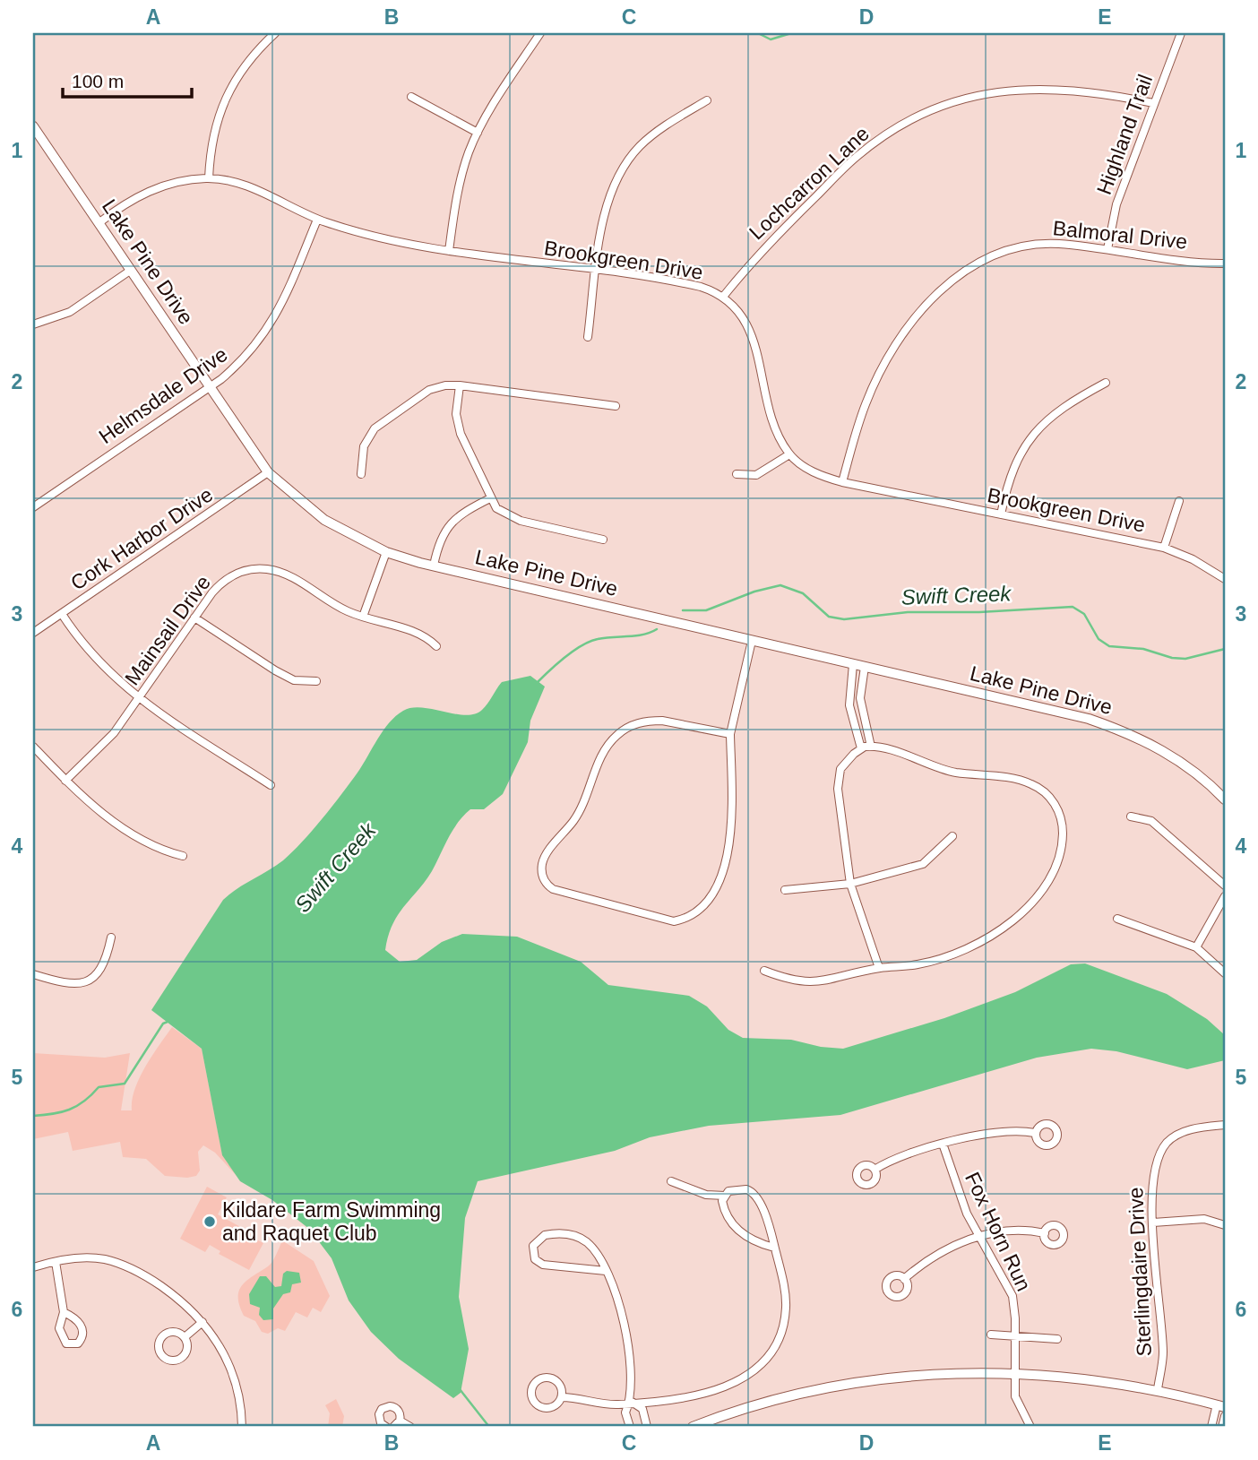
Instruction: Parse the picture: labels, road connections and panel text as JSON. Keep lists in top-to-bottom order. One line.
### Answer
{"streets":{"street":["Highland Trail","Lochcarron Lane","Balmoral Drive","Brookgreen Drive","Lake Pine Drive","Helmsdale Drive","Cork Harbor Drive","Mainsail Drive","Fox Horn Run","Sterlingdaire Drive"]},"crossings":[["Highland Trail","Lochcarron Lane"],["Highland Trail","Balmoral Drive"],["Lochcarron Lane","Brookgreen Drive"],["Balmoral Drive","Brookgreen Drive"],["Brookgreen Drive","Lake Pine Drive"],["Brookgreen Drive","Helmsdale Drive"],["Lake Pine Drive","Helmsdale Drive"],["Lake Pine Drive","Cork Harbor Drive"]],"water":["Swift Creek"],"places":["Kildare Farm Swimming and Raquet Club"],"scale_bar":"100 m","grid":{"columns":["A","B","C","D","E"],"rows":["1","2","3","4","5","6"]}}
